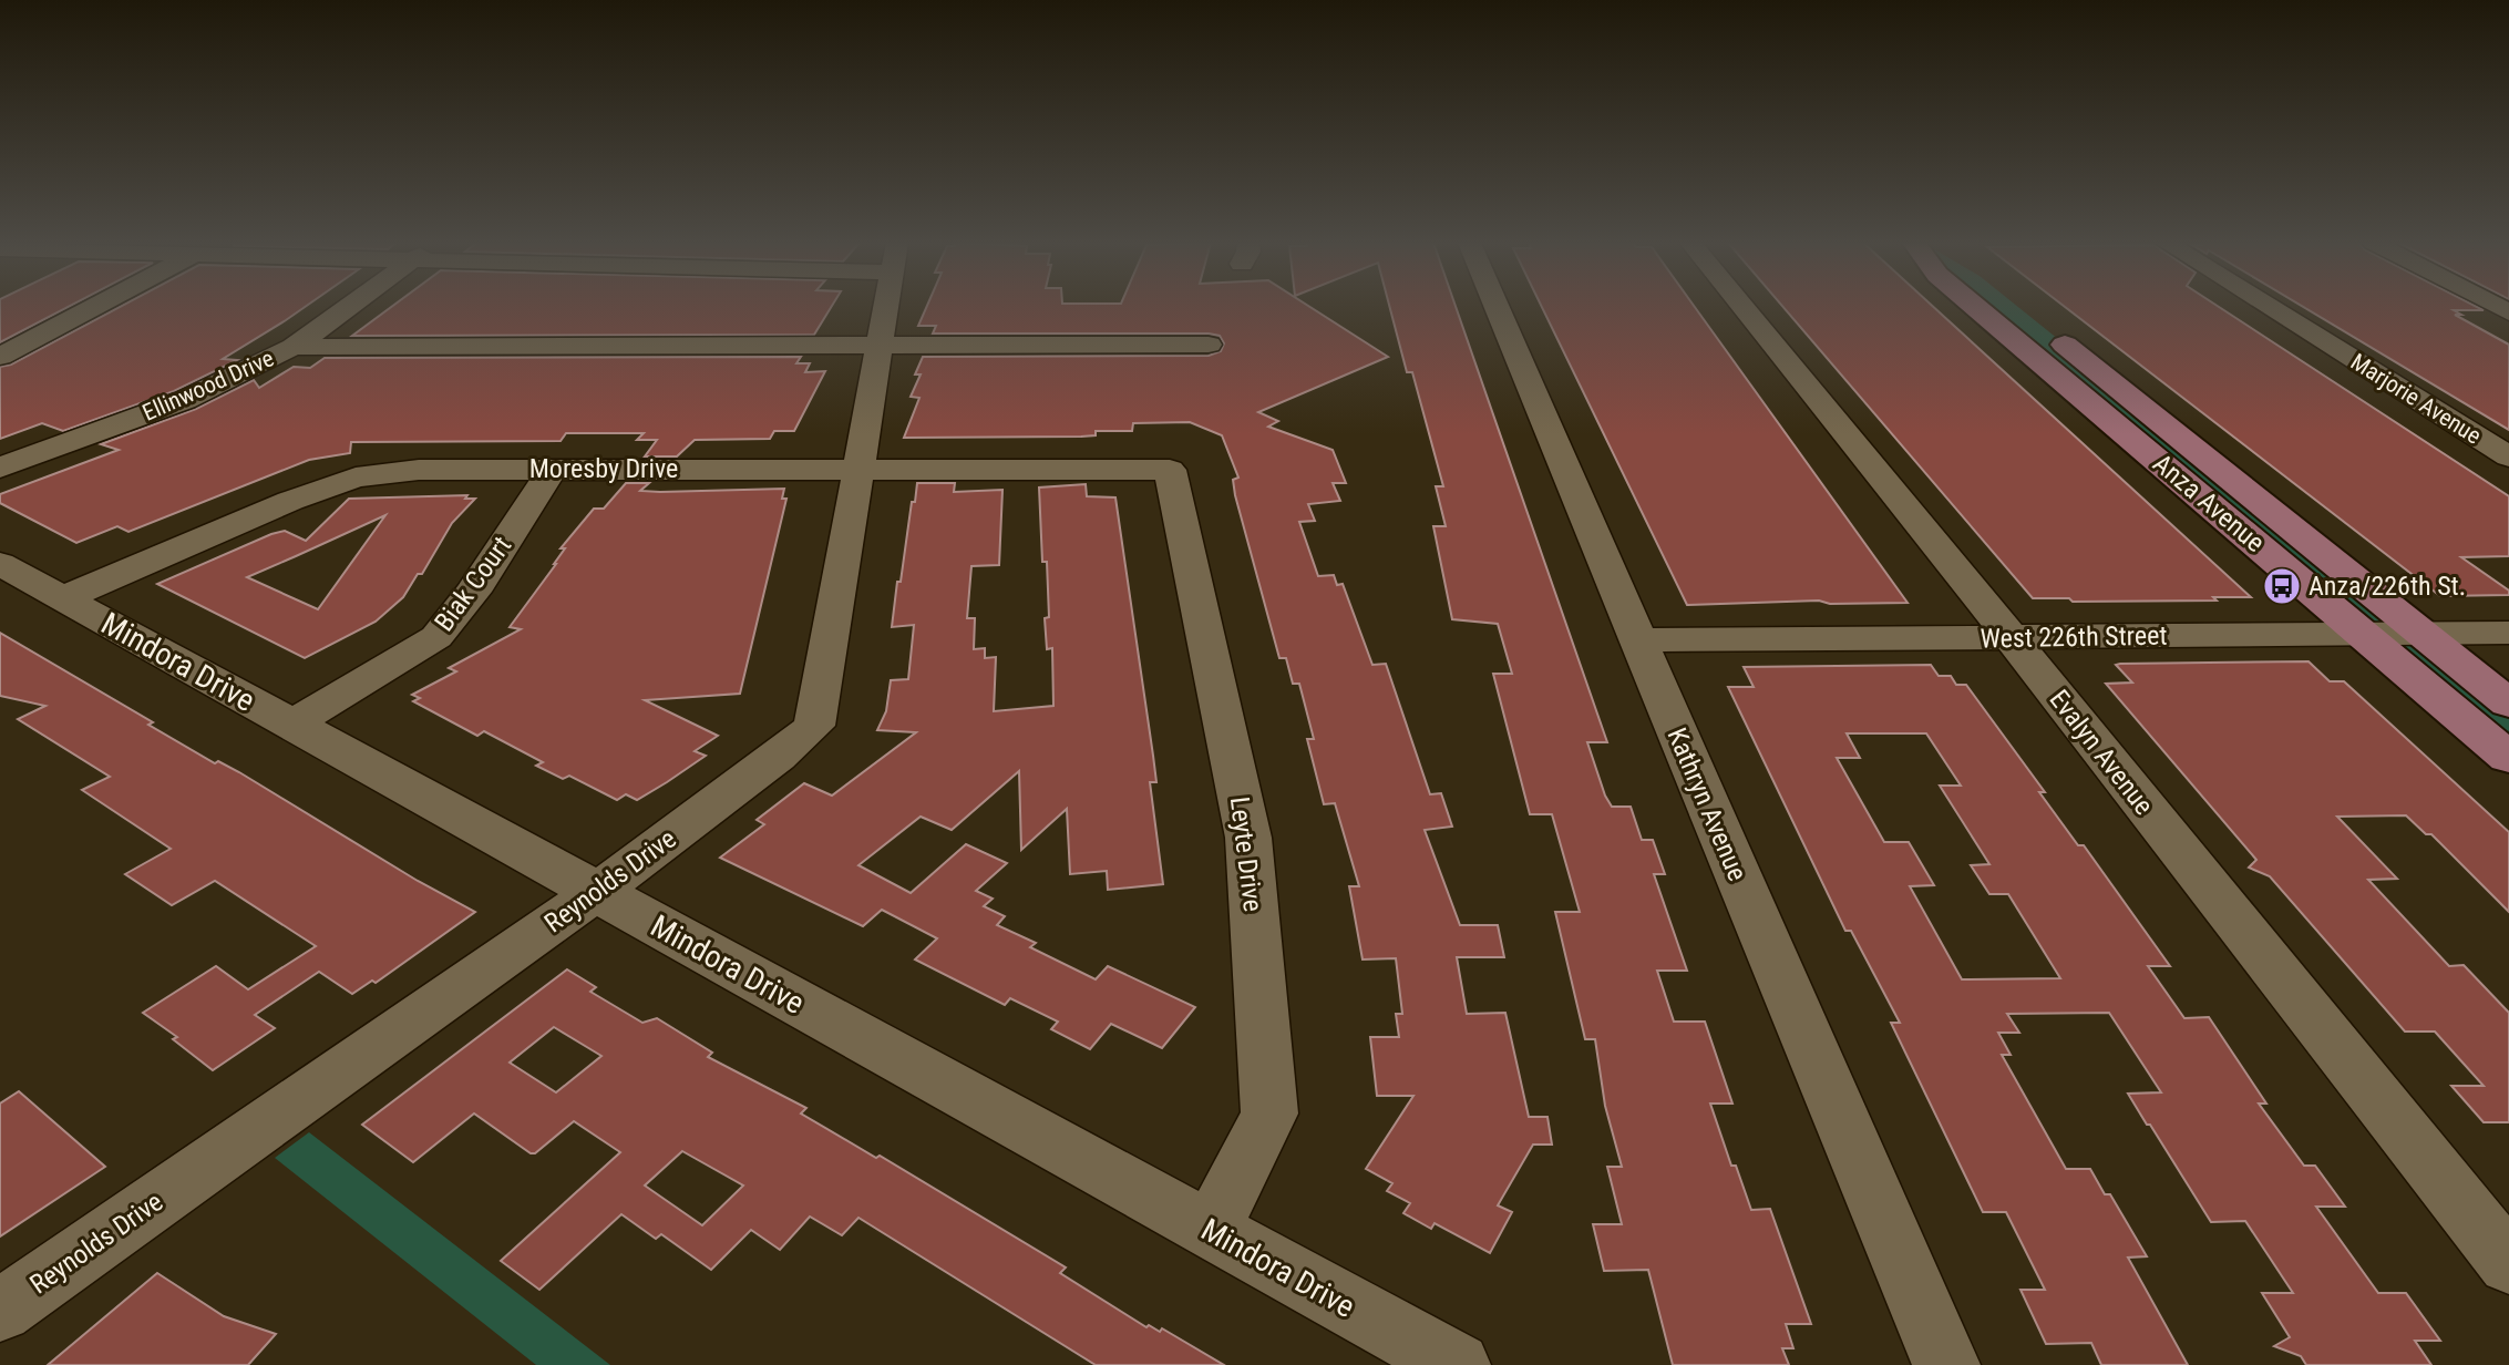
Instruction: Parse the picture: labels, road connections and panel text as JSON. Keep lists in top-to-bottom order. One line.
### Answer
{"streets":{"main road":["Anza Avenue"],"street":["Ellinwood Drive","Marjorie Avenue","Moresby Drive","Biak Court","West 226th Street","Mindora Drive","Evalyn Avenue","Kathryn Avenue","Leyte Drive","Reynolds Drive"]},"crossings":[["Moresby Drive","Biak Court"],["Moresby Drive","Mindora Drive"],["Moresby Drive","Leyte Drive"],["Moresby Drive","Reynolds Drive"],["Anza Avenue","West 226th Street"],["Biak Court","Mindora Drive"],["West 226th Street","Evalyn Avenue"],["West 226th Street","Kathryn Avenue"],["Mindora Drive","Leyte Drive"],["Mindora Drive","Reynolds Drive"]],"places":{"bus stop":["Anza/226th St."]}}
